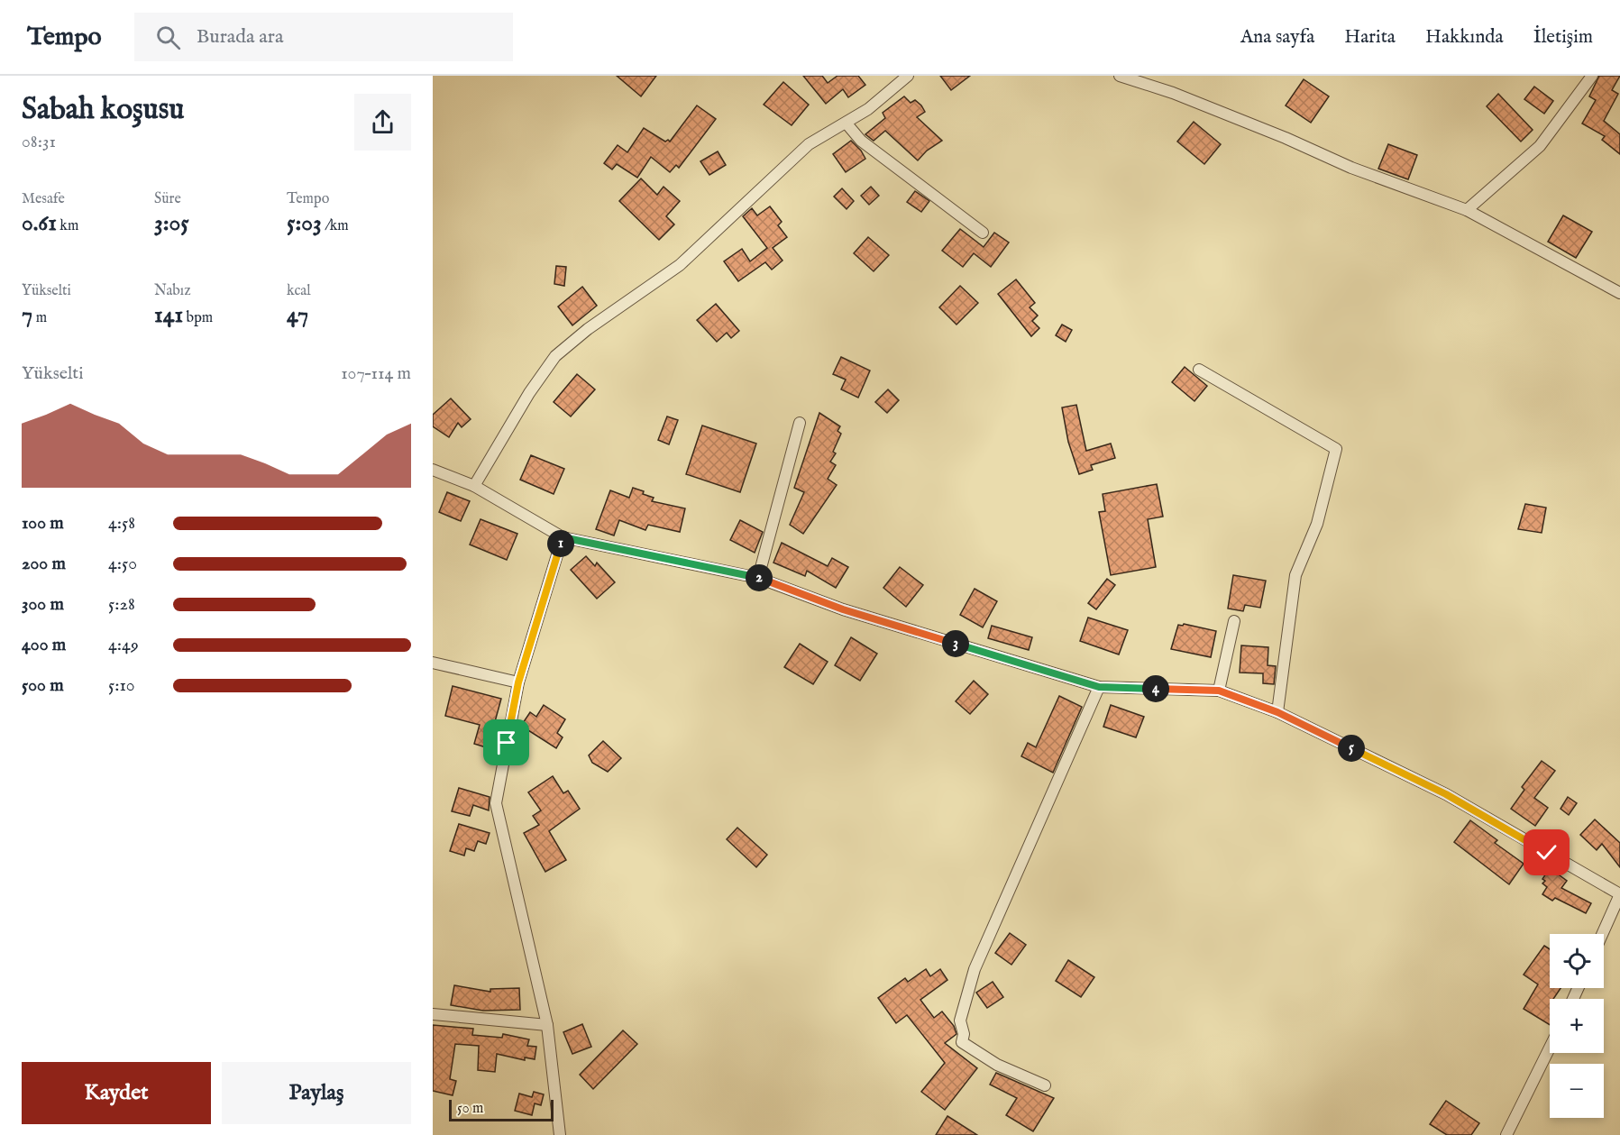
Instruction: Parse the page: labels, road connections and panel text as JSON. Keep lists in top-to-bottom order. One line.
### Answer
{"scale_bar":"50 m","page":{"header":"Tempo","search":"Burada ara","nav":["Ana sayfa","Harita","Hakkında","İletişim"],"heading":["Sabah koşusu","08:31"],"stats":[["Mesafe","0.61 km"],["Süre","3:05"],["Tempo","5:03 /km"],["Yükselti","7 m"],["Nabız","141 bpm"],["kcal","47"]],"chart":["Yükselti","107–114 m"],"list":[{"name":"100 m","note":"4:58"},{"name":"200 m","note":"4:50"},{"name":"300 m","note":"5:28"},{"name":"400 m","note":"4:49"},{"name":"500 m","note":"5:10"}],"pins":["1","2","3","4","5"],"map_buttons":["+","−"],"buttons":["Kaydet","Paylaş"],"scale":"50 m"}}
